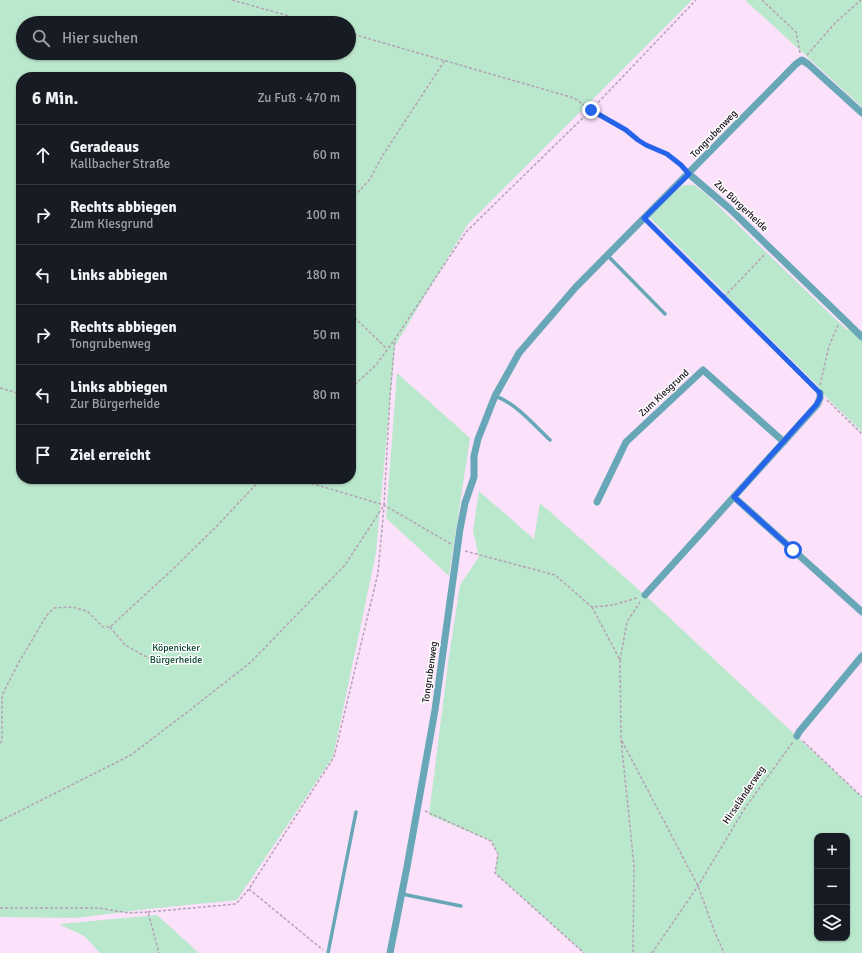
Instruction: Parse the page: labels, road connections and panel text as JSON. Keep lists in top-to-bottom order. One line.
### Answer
{"streets":{"street":["Tongrubenweg","Zur Bürgerheide","Zum Kiesgrund"],"path":["Hirseländerweg"]},"crossings":[["Tongrubenweg","Zur Bürgerheide"]],"parks":["Köpenicker Bürgerheide"],"page":{"search":"Hier suchen","heading":["6 Min.","Zu Fuß · 470 m"],"list":[["Geradeaus","Kallbacher Straße","60 m"],["Rechts abbiegen","Zum Kiesgrund","100 m"],["Links abbiegen","180 m"],["Rechts abbiegen","Tongrubenweg","50 m"],["Links abbiegen","Zur Bürgerheide","80 m"],"Ziel erreicht"],"map_buttons":["+","−"]}}
